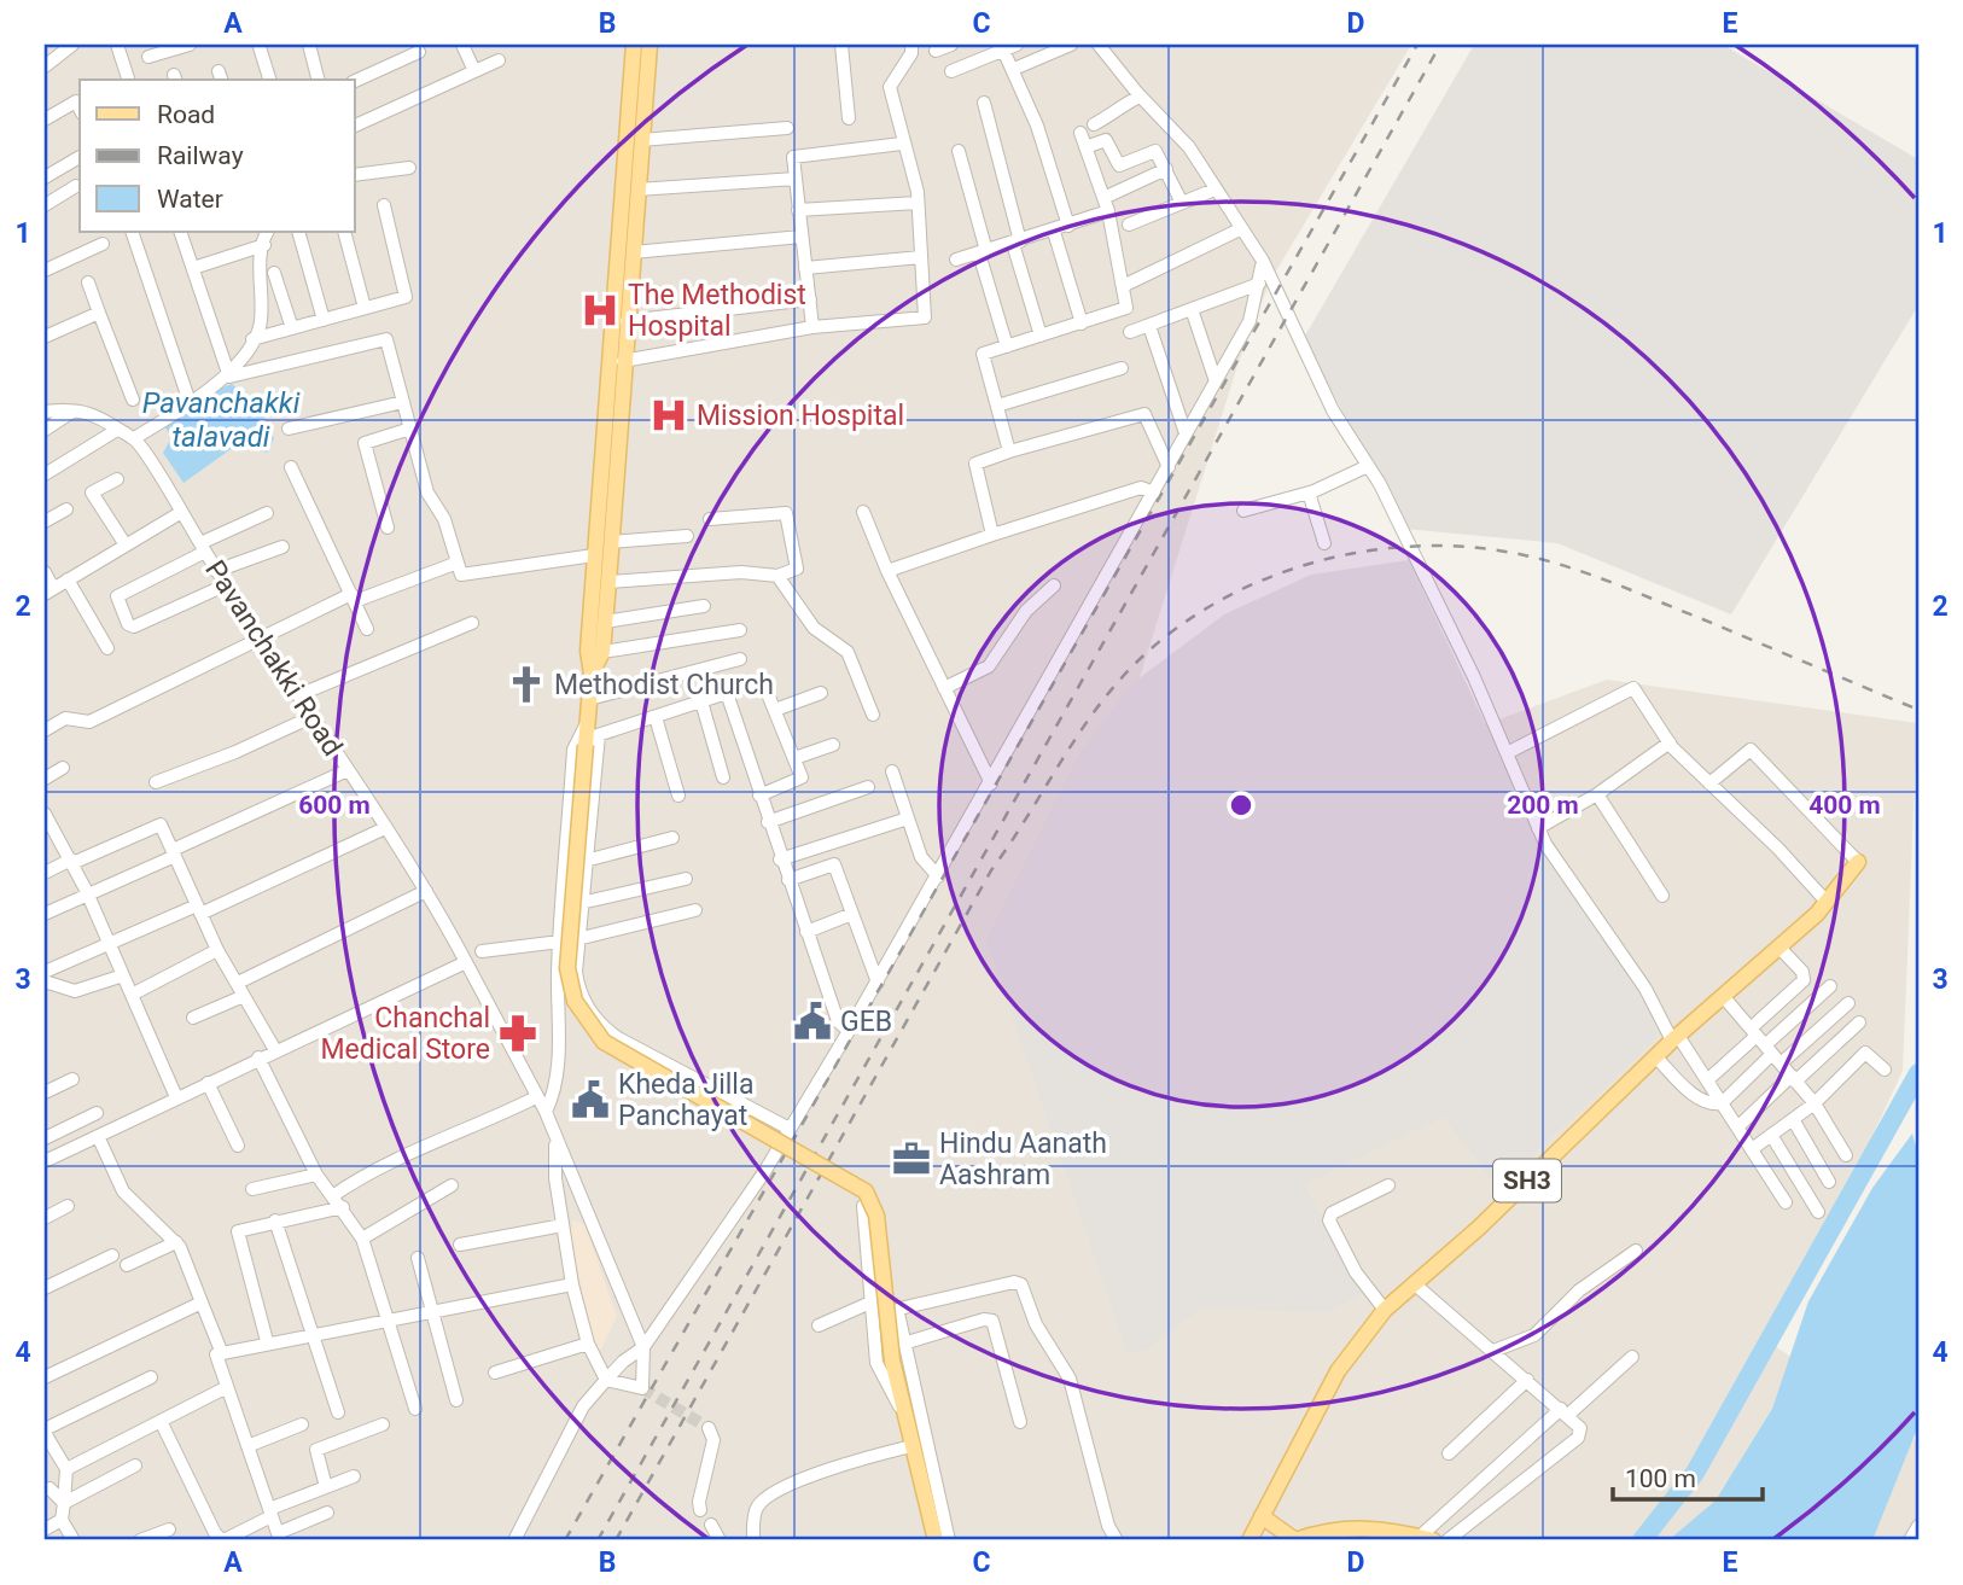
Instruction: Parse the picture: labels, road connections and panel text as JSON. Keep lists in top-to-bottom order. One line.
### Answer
{"streets":{"main road":["SH3"],"street":["Pavanchakki Road"]},"water":["Pavanchakki talavadi"],"places":{"hospital":["The Methodist Hospital","Mission Hospital"],"church":["Methodist Church"],"public building":["GEB","Kheda Jilla Panchayat"],"pharmacy":["Chanchal Medical Store"],"office":["Hindu Aanath Aashram"]},"legend":["Road","Railway","Water"],"scale_bar":"100 m","grid":{"columns":["A","B","C","D","E"],"rows":["1","2","3","4"]},"rings":["200 m","400 m","600 m"]}
